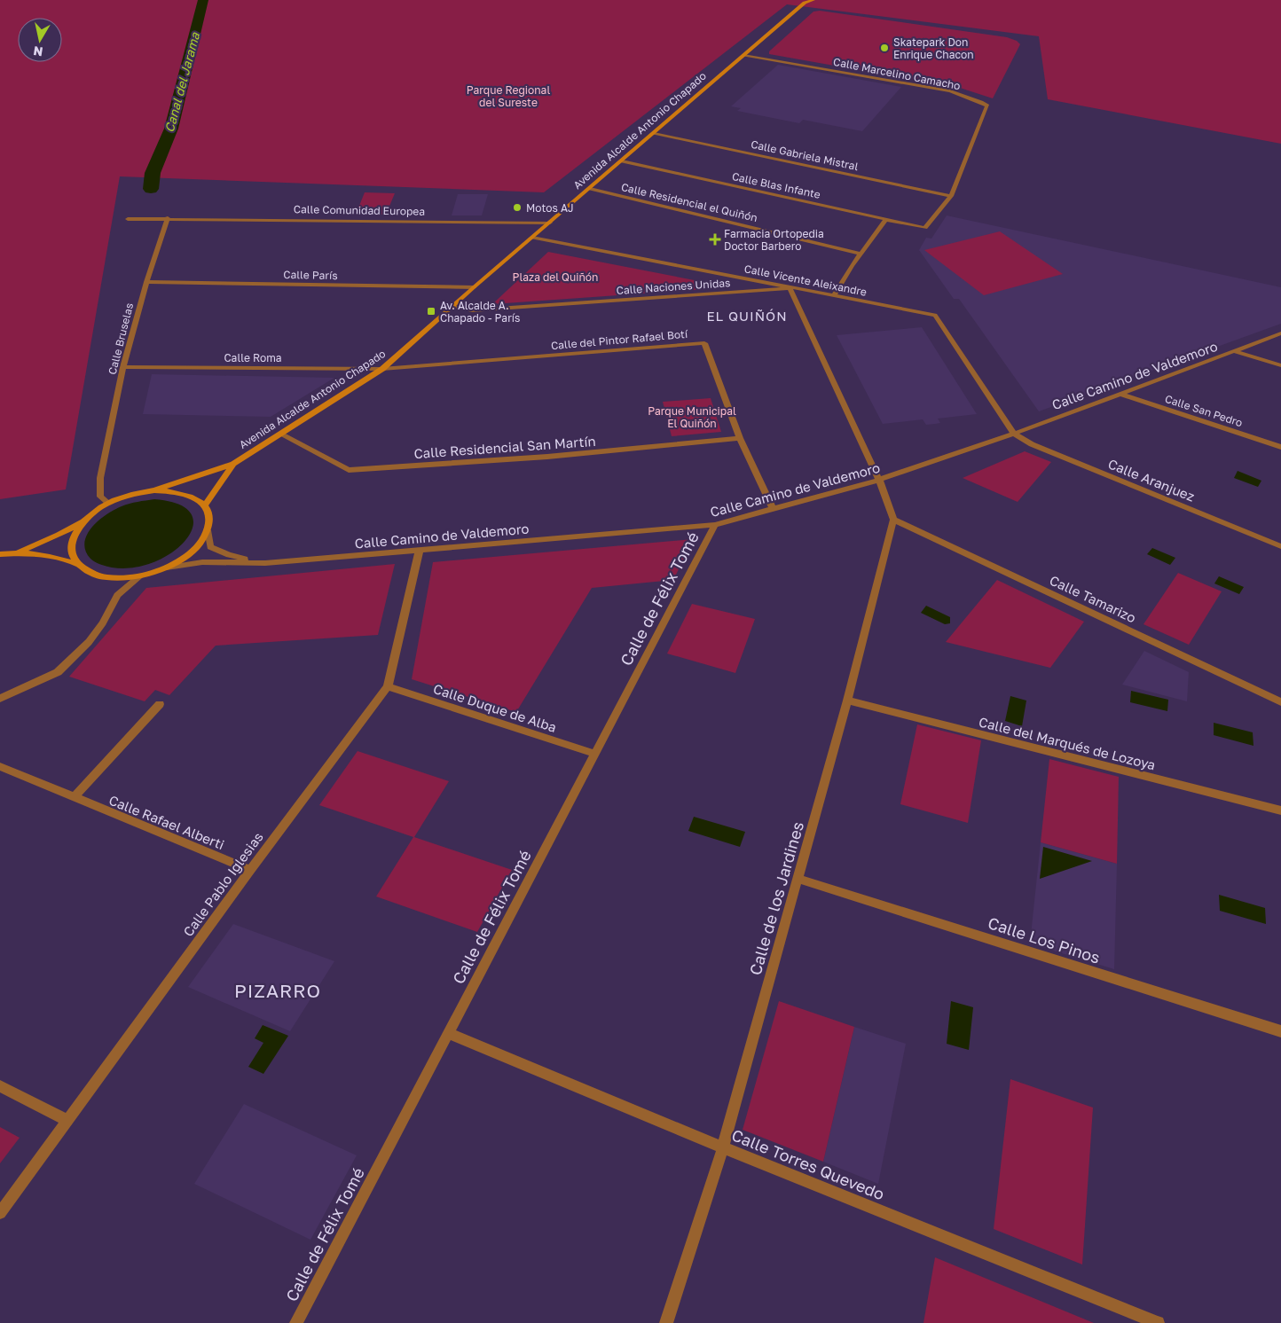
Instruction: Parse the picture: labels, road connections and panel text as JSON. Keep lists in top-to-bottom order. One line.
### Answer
{"streets":{"main road":["Avenida Alcalde Antonio Chapado"],"street":["Calle Marcelino Camacho","Calle Gabriela Mistral","Calle Blas Infante","Calle Residencial el Quiñón","Calle Comunidad Europea","Calle París","Calle Vicente Aleixandre","Calle Naciones Unidas","Calle Bruselas","Calle del Pintor Rafael Botí","Calle Roma","Calle Camino de Valdemoro","Calle San Pedro","Calle Residencial San Martín","Calle Aranjuez","Calle de Félix Tomé","Calle Tamarizo","Calle Duque de Alba","Calle del Marqués de Lozoya","Calle Rafael Alberti","Calle Pablo Iglesias","Calle de los Jardines","Calle Los Pinos","Calle Torres Quevedo"]},"crossings":[["Calle Marcelino Camacho","Avenida Alcalde Antonio Chapado"],["Calle Marcelino Camacho","Calle Gabriela Mistral"],["Calle Marcelino Camacho","Calle Blas Infante"],["Avenida Alcalde Antonio Chapado","Calle Gabriela Mistral"],["Avenida Alcalde Antonio Chapado","Calle Blas Infante"],["Avenida Alcalde Antonio Chapado","Calle Residencial el Quiñón"],["Avenida Alcalde Antonio Chapado","Calle Comunidad Europea"],["Avenida Alcalde Antonio Chapado","Calle París"],["Avenida Alcalde Antonio Chapado","Calle Vicente Aleixandre"],["Avenida Alcalde Antonio Chapado","Calle Naciones Unidas"],["Avenida Alcalde Antonio Chapado","Calle Bruselas"],["Avenida Alcalde Antonio Chapado","Calle del Pintor Rafael Botí"],["Avenida Alcalde Antonio Chapado","Calle Roma"],["Avenida Alcalde Antonio Chapado","Calle Camino de Valdemoro"],["Avenida Alcalde Antonio Chapado","Calle Residencial San Martín"],["Calle Comunidad Europea","Calle Bruselas"],["Calle París","Calle Bruselas"],["Calle Vicente Aleixandre","Calle Naciones Unidas"],["Calle Vicente Aleixandre","Calle Camino de Valdemoro"],["Calle Vicente Aleixandre","Calle Aranjuez"],["Calle Bruselas","Calle Roma"],["Calle Bruselas","Calle Camino de Valdemoro"],["Calle del Pintor Rafael Botí","Calle Roma"],["Calle del Pintor Rafael Botí","Calle Camino de Valdemoro"],["Calle del Pintor Rafael Botí","Calle Residencial San Martín"],["Calle Camino de Valdemoro","Calle San Pedro"],["Calle Camino de Valdemoro","Calle Aranjuez"],["Calle Camino de Valdemoro","Calle de Félix Tomé"],["Calle Camino de Valdemoro","Calle Pablo Iglesias"],["Calle de Félix Tomé","Calle Duque de Alba"],["Calle de Félix Tomé","Calle Torres Quevedo"],["Calle Tamarizo","Calle de los Jardines"],["Calle Duque de Alba","Calle Pablo Iglesias"],["Calle del Marqués de Lozoya","Calle de los Jardines"],["Calle Rafael Alberti","Calle Pablo Iglesias"],["Calle de los Jardines","Calle Los Pinos"],["Calle de los Jardines","Calle Torres Quevedo"]],"districts":["EL QUIÑÓN","PIZARRO"],"water":["Canal del Jarama"],"parks":["Parque Regional del Sureste","Plaza del Quiñón","Parque Municipal El Quiñón"],"places":{"other":["Skatepark Don Enrique Chacon","Motos AJ"],"health":["Farmacia Ortopedia Doctor Barbero"],"transit":["Av. Alcalde A. Chapado - París"]},"north":"bottom"}
